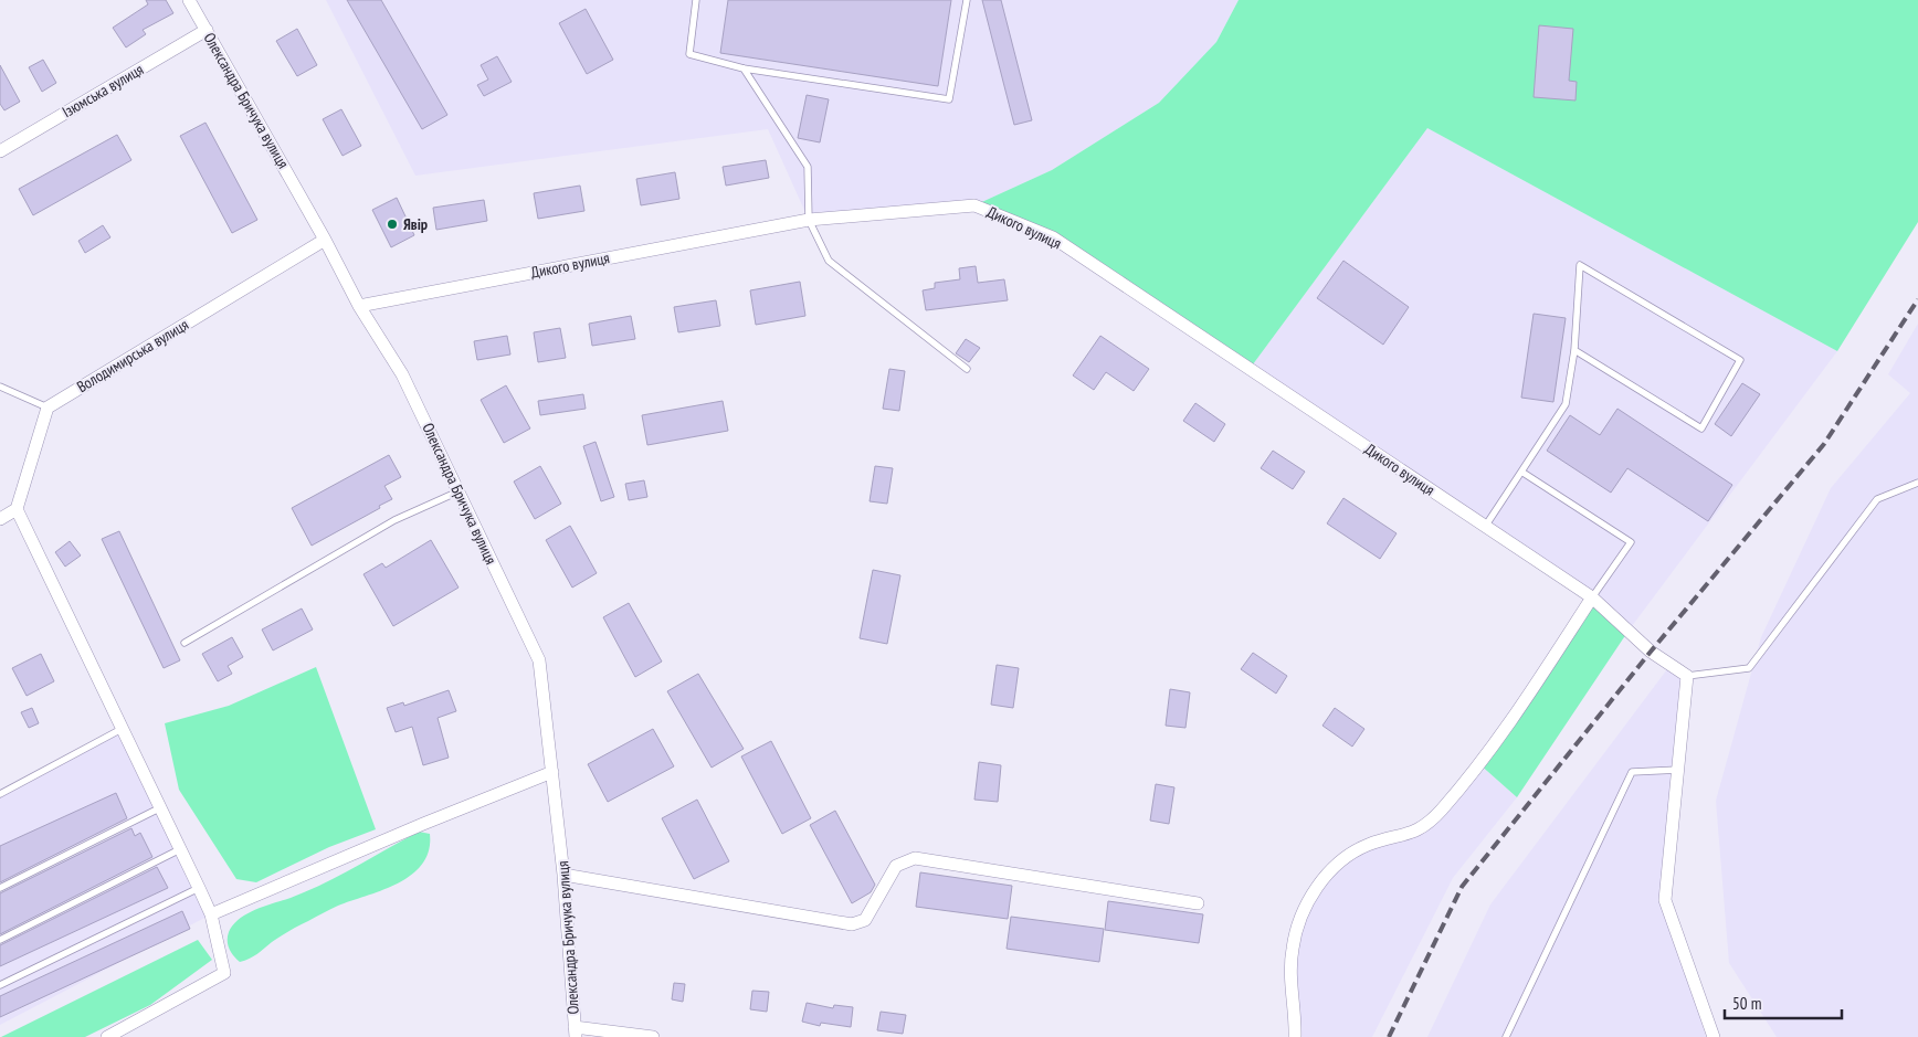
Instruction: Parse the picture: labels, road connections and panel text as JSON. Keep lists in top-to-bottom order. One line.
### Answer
{"streets":{"street":["Ізюмська вулиця","Олександра Бричука вулиця","Дикого вулиця","Володимирська вулиця"]},"crossings":[["Ізюмська вулиця","Олександра Бричука вулиця"],["Олександра Бричука вулиця","Дикого вулиця"],["Олександра Бричука вулиця","Володимирська вулиця"]],"places":["Явiр"],"scale_bar":"50 m"}
